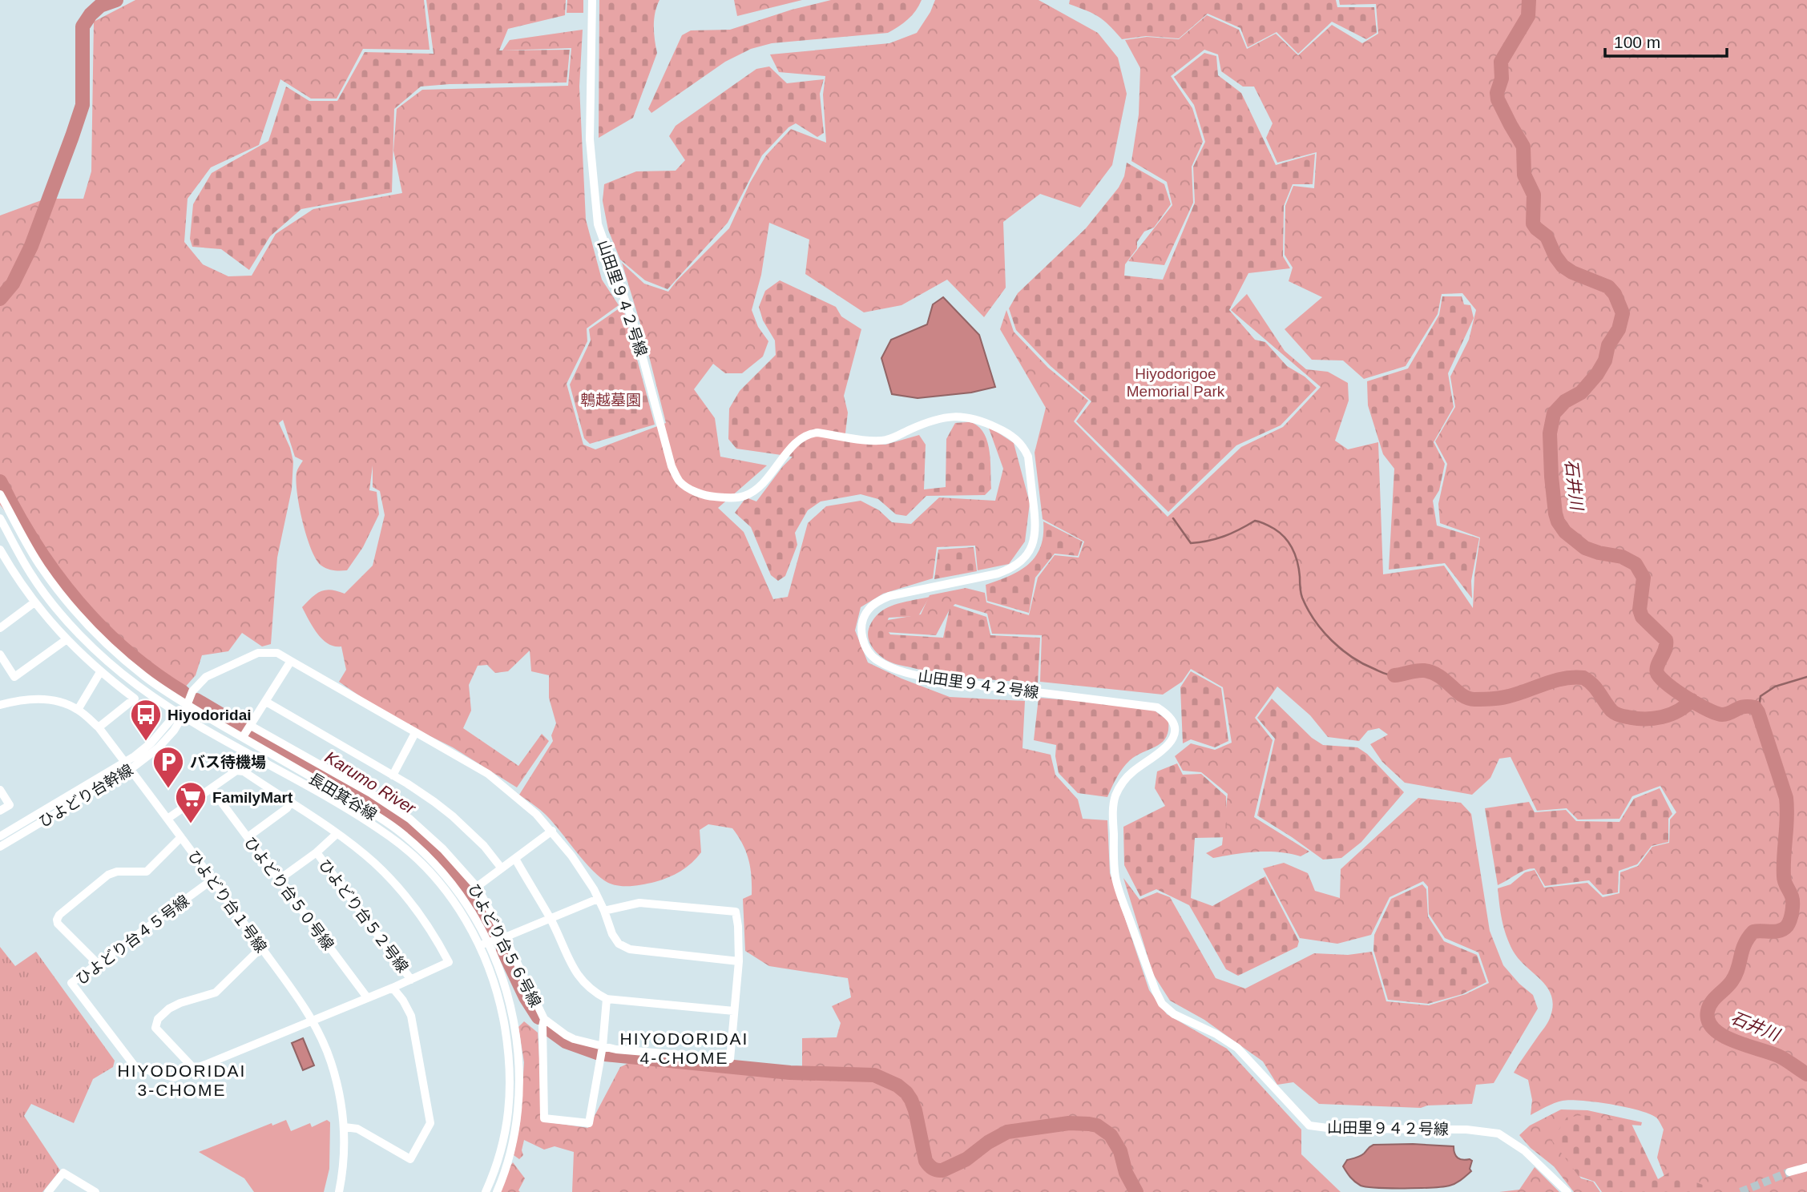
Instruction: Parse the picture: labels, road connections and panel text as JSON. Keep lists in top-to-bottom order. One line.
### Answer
{"streets":{"street":["山田里９４２号線","ひよどり台幹線","長田箕谷線","ひよどり台５０号線","ひよどり台１号線","ひよどり台５２号線","ひよどり台４５号線","ひよどり台５６号線"]},"crossings":[["ひよどり台幹線","長田箕谷線"],["ひよどり台幹線","ひよどり台１号線"],["ひよどり台５０号線","ひよどり台４５号線"],["ひよどり台１号線","ひよどり台４５号線"],["ひよどり台５２号線","ひよどり台４５号線"]],"districts":["HIYODORIDAI 4-CHOME","HIYODORIDAI 3-CHOME"],"water":["石井川","Karumo River"],"parks":["Hiyodorigoe Memorial Park","鵯越墓園"],"places":{"bus stop":["Hiyodoridai"],"parking":["バス待機場"],"supermarket":["FamilyMart"]},"scale_bar":"100 m"}
